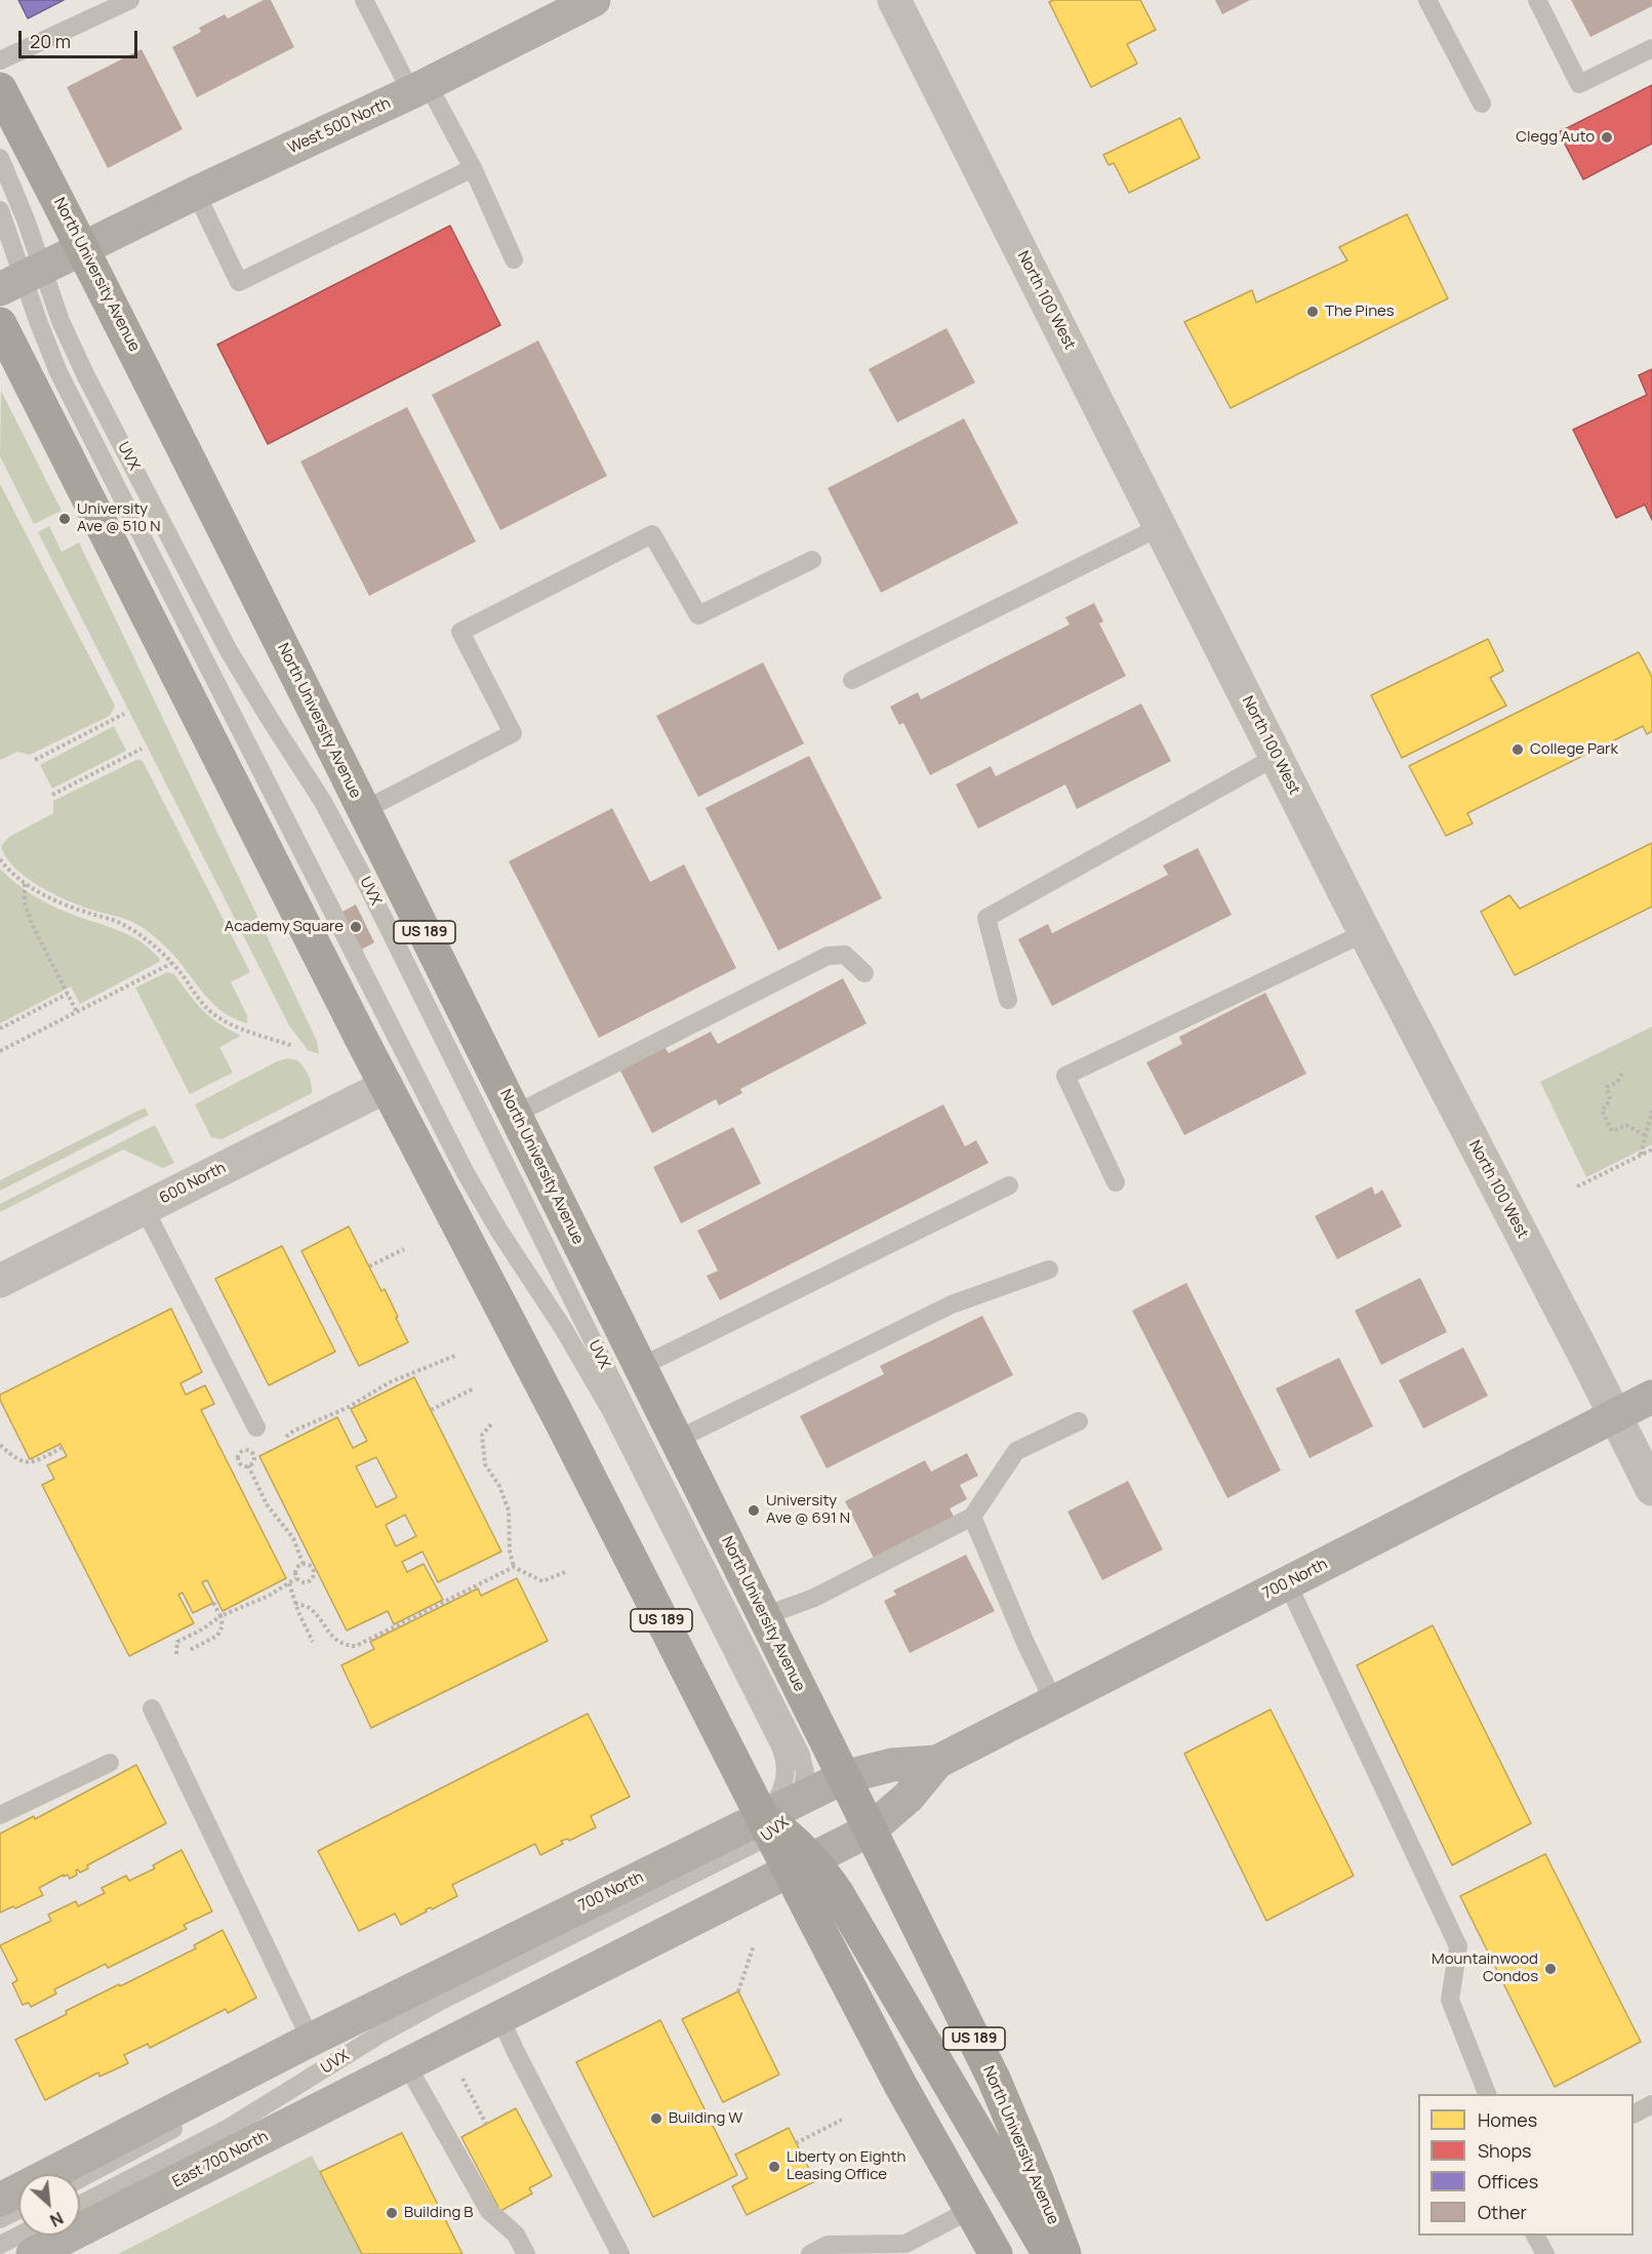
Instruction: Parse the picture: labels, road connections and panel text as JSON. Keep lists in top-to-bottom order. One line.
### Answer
{"streets":{"highway":["North University Avenue","US 189"],"main road":["West 500 North","700 North","East 700 North"],"street":["North 100 West","600 North"],"lane":["UVX"]},"crossings":[["West 500 North","North University Avenue"],["West 500 North","UVX"],["North University Avenue","700 North"],["North 100 West","700 North"],["UVX","US 189"],["UVX","700 North"],["US 189","600 North"],["US 189","700 North"],["700 North","East 700 North"]],"places":["Clegg Auto","The Pines","University Ave @ 510 N","College Park","Academy Square","University Ave @ 691 N","Mountainwood Condos","Building W","Liberty on Eighth Leasing Office","Building B"],"legend":["Homes","Shops","Offices","Other"],"scale_bar":"20 m","north":"bottom right"}
